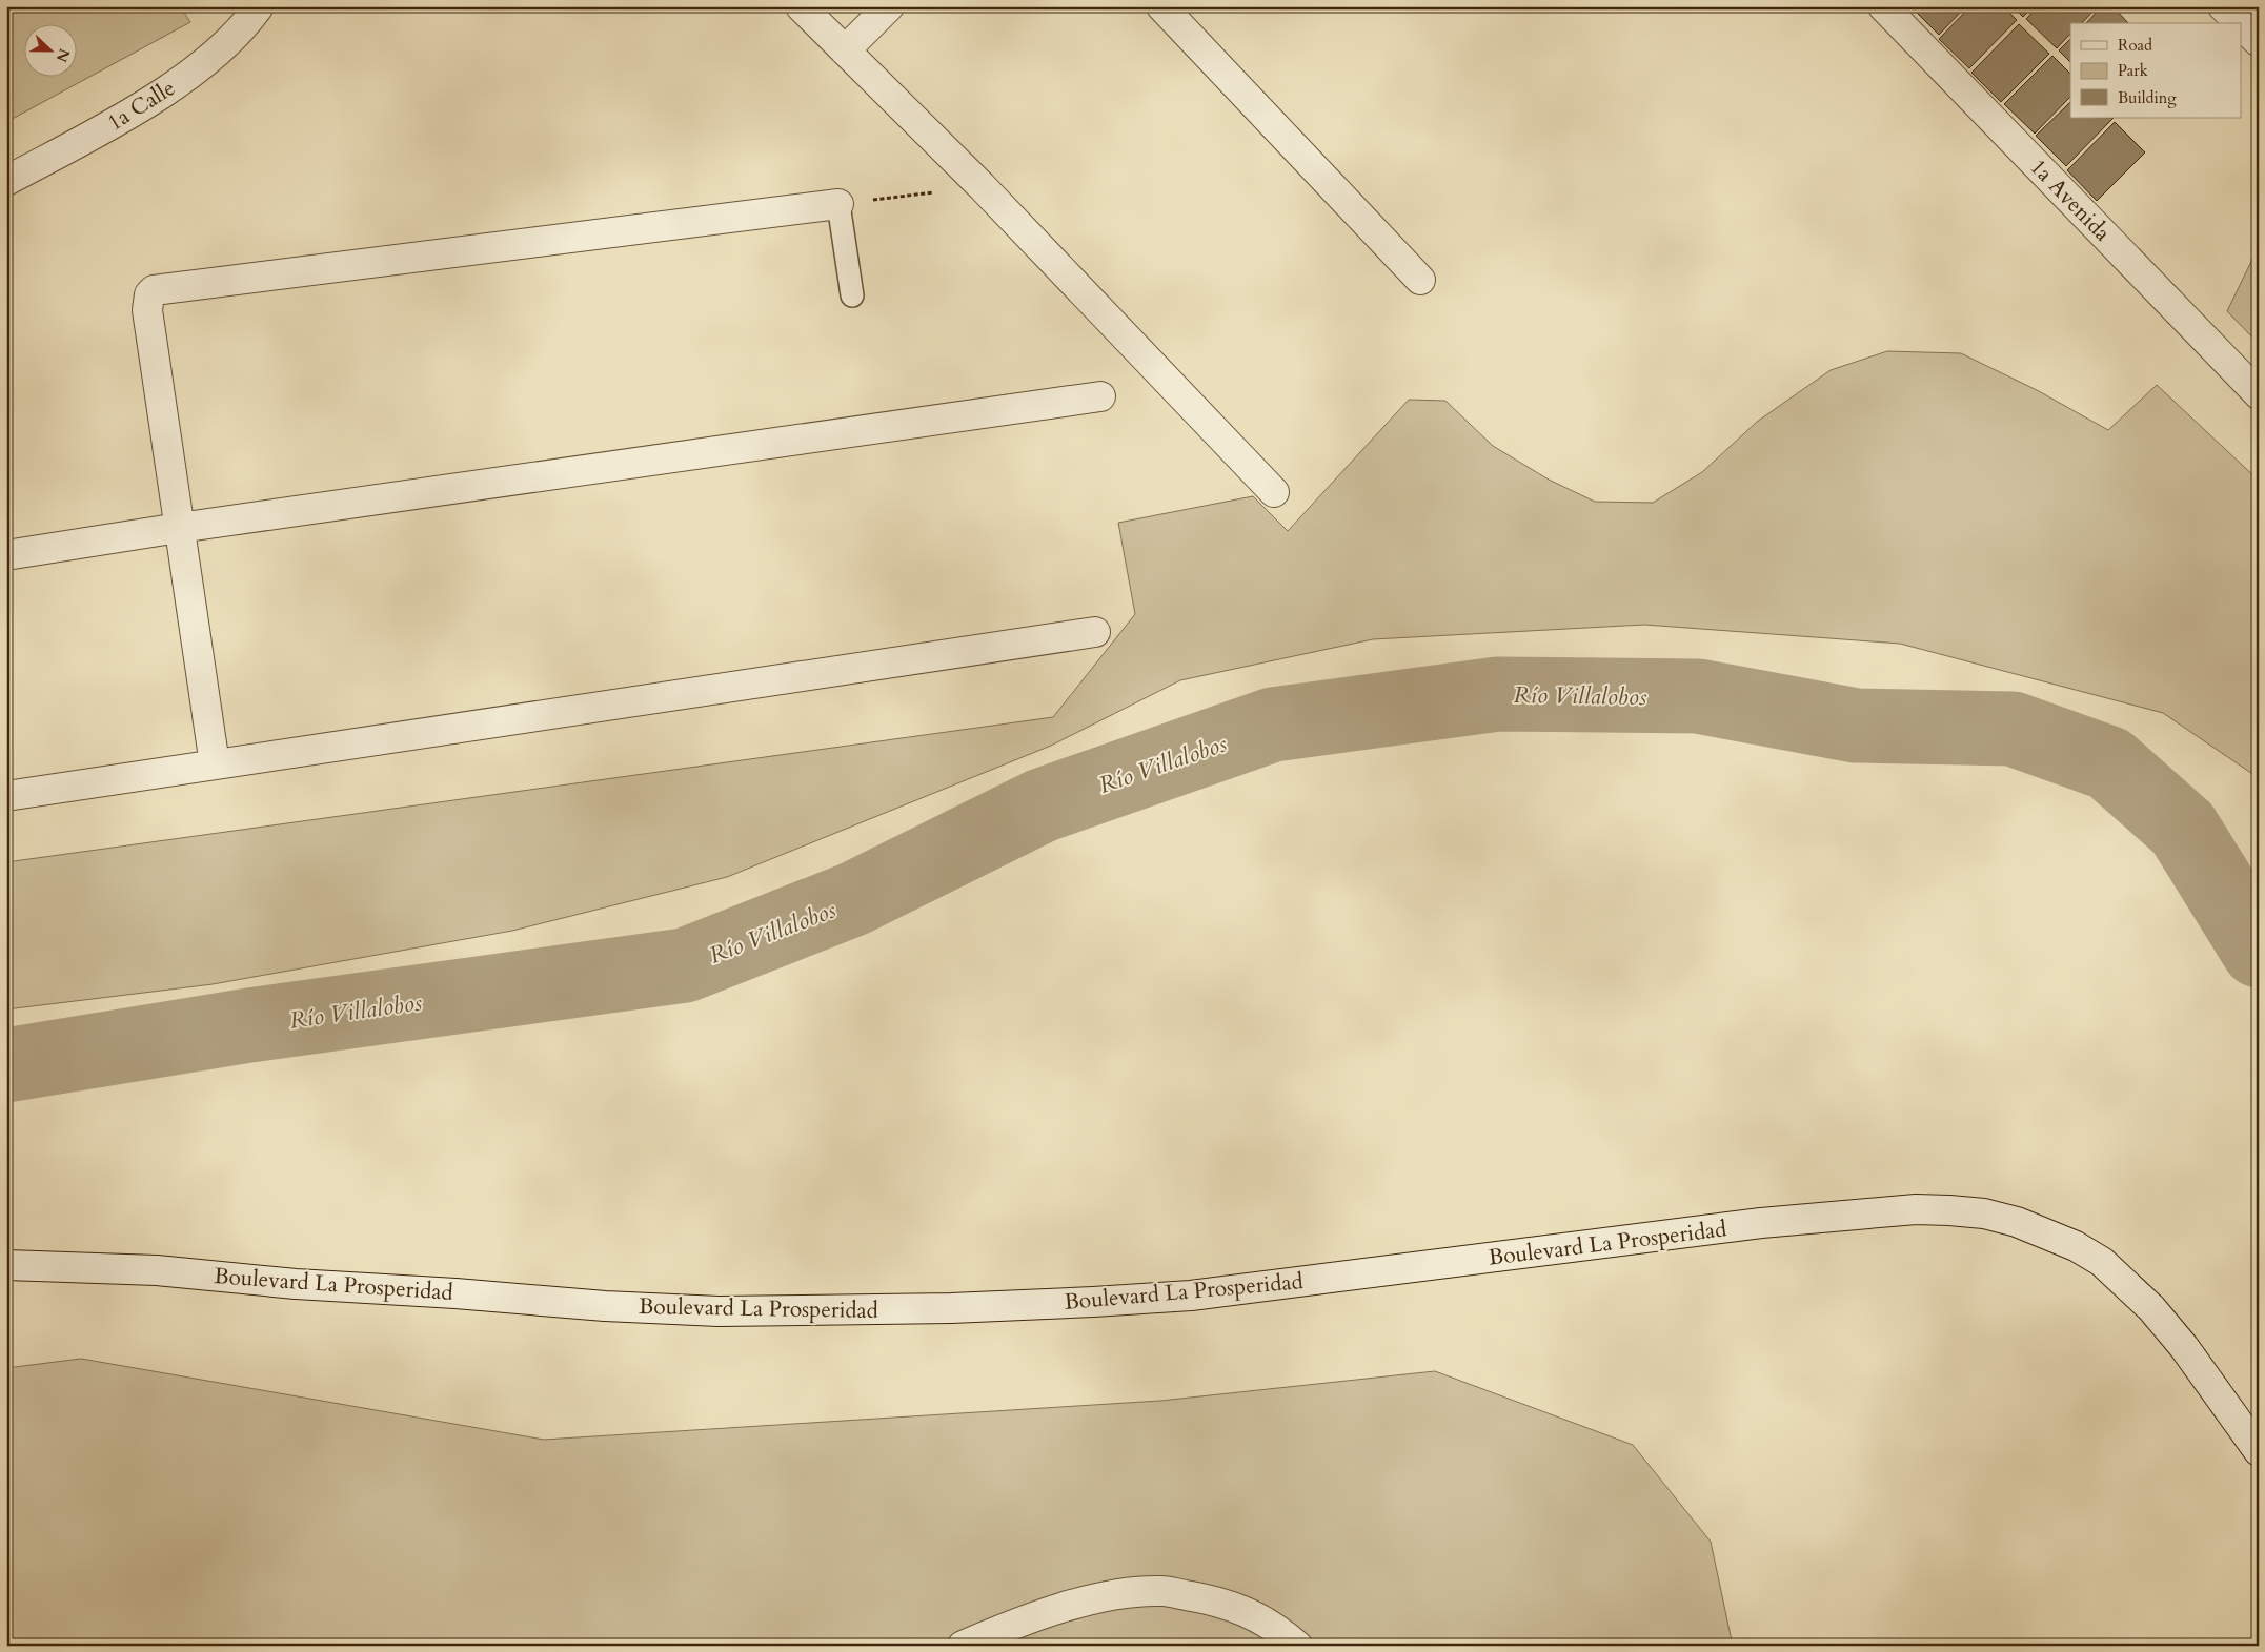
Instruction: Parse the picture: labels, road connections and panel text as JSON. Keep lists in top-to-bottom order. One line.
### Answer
{"streets":{"street":["1a Calle","1a Avenida","Boulevard La Prosperidad"]},"water":["Río Villalobos"],"legend":["Road","Park","Building"],"north":"right"}
